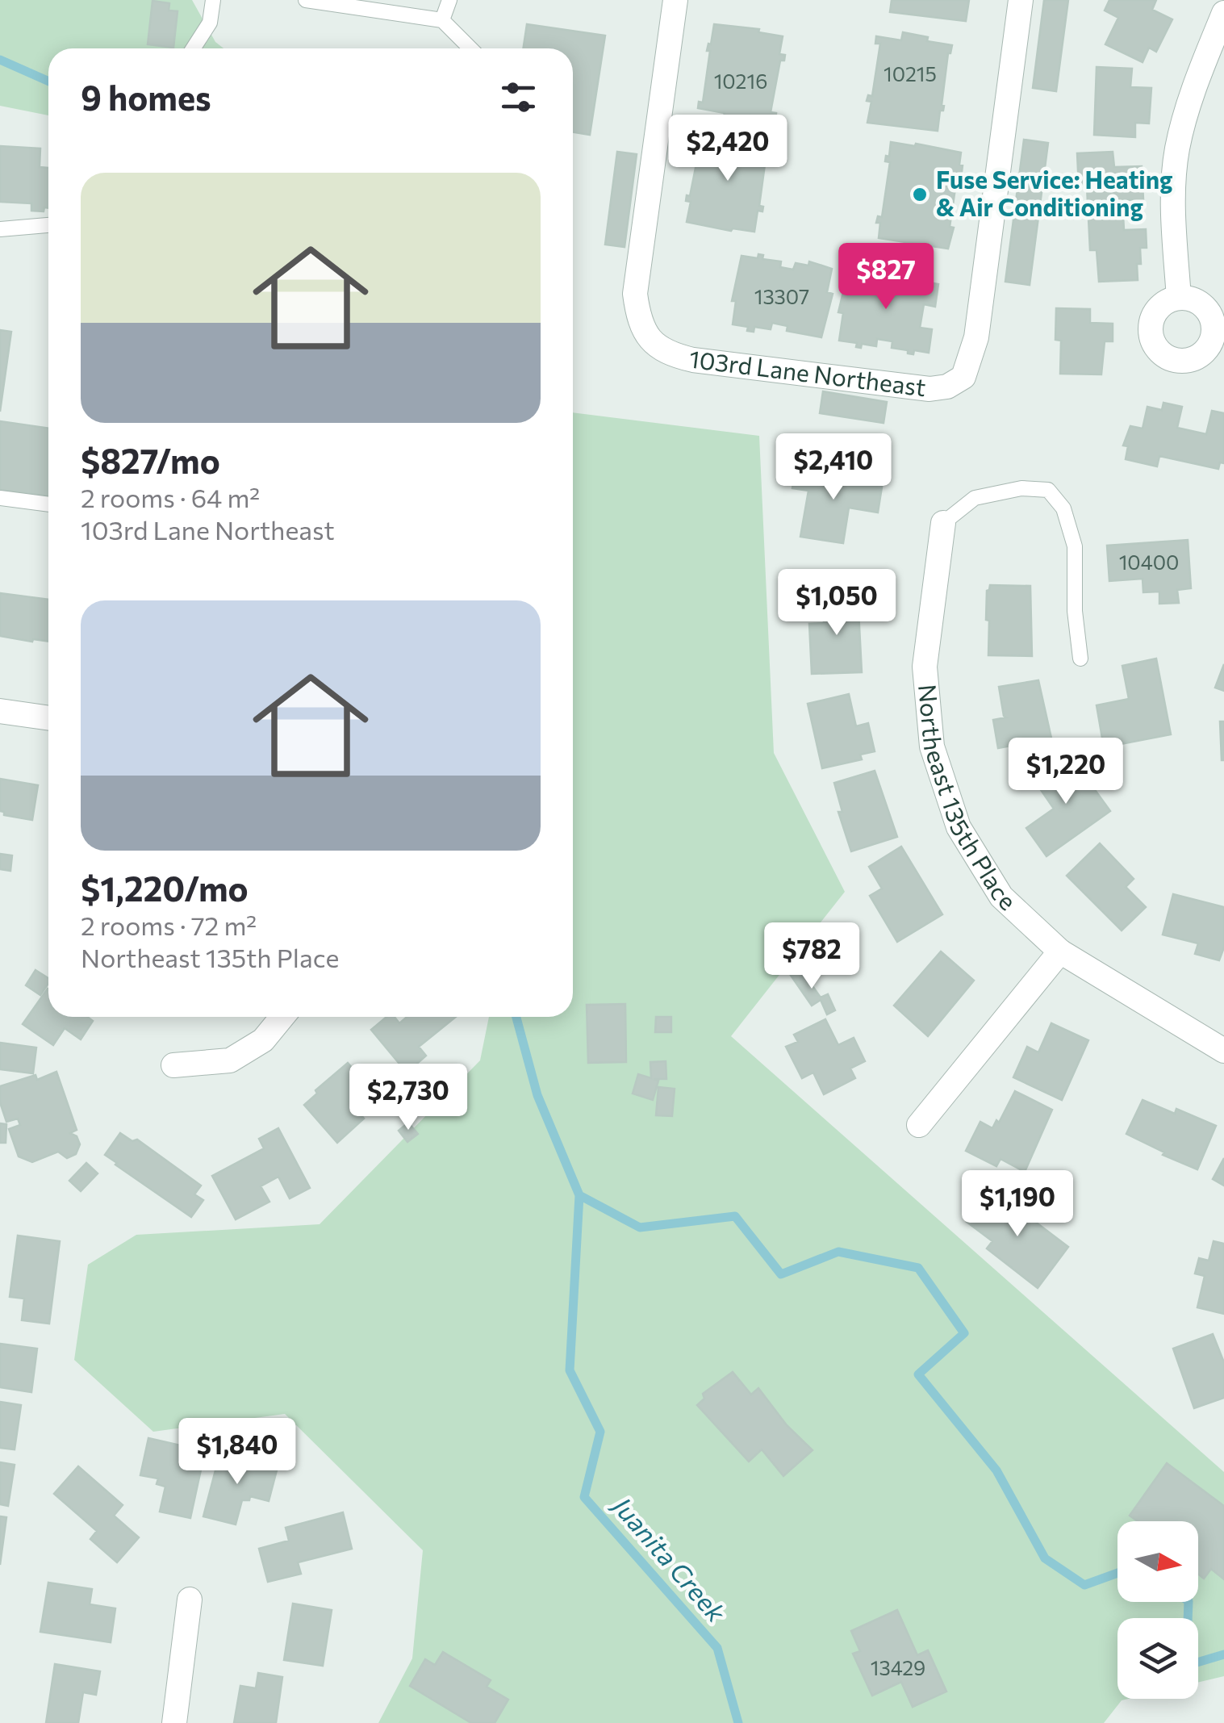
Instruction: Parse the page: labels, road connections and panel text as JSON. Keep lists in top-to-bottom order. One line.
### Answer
{"streets":{"street":["103rd Lane Northeast","Northeast 135th Place"]},"water":["Juanita Creek"],"places":["Fuse Service: Heating & Air Conditioning"],"house_numbers":["10215","10216","13307","10400","13429"],"north":"right","page":{"heading":"9 homes","price":["$2,420","$827","$2,410","$1,050","$1,220","$782","$2,730","$1,190","$1,840"],"list":[{"name":"$827/mo","note":"2 rooms · 64 m² · 103rd Lane Northeast"},{"name":"$1,220/mo","note":"2 rooms · 72 m² · Northeast 135th Place"}]}}
